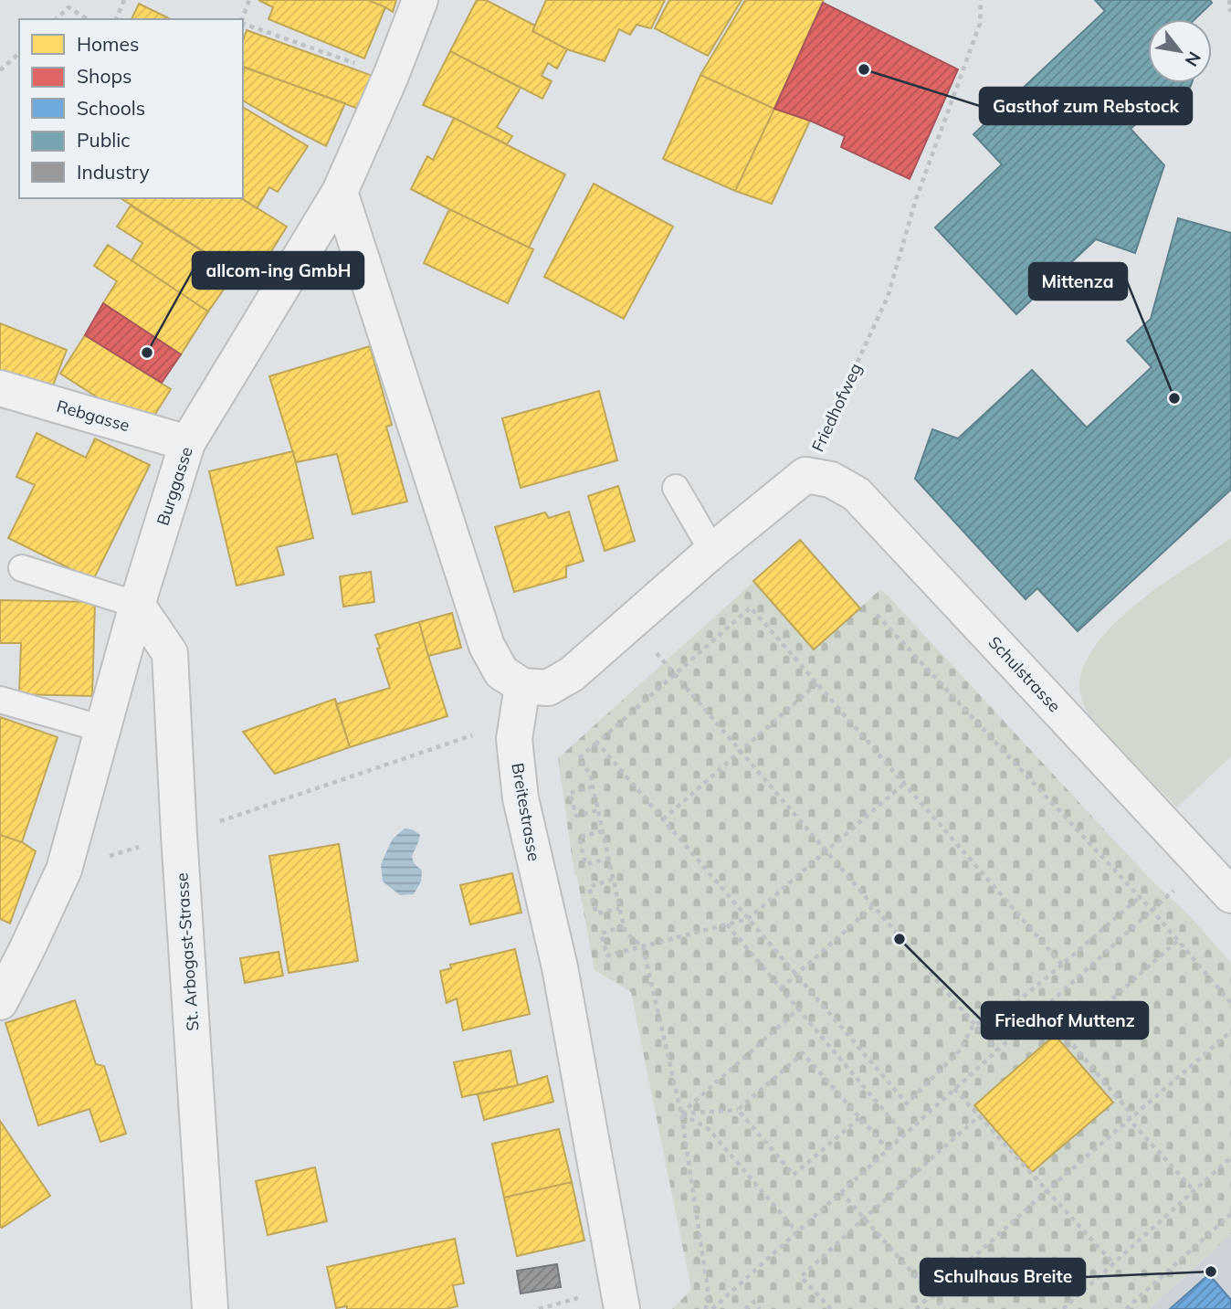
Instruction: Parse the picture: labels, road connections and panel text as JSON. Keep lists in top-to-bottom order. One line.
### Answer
{"streets":{"street":["Rebgasse","Burggasse","Schulstrasse","Breitestrasse","St. Arbogast-Strasse"],"path":["Friedhofweg"]},"crossings":[["Friedhofweg","Schulstrasse"],["Rebgasse","Burggasse"],["Burggasse","St. Arbogast-Strasse"]],"places":["Gasthof zum Rebstock","allcom-ing GmbH","Mittenza","Friedhof Muttenz","Schulhaus Breite"],"legend":["Homes","Shops","Schools","Public","Industry"],"north":"bottom right"}
